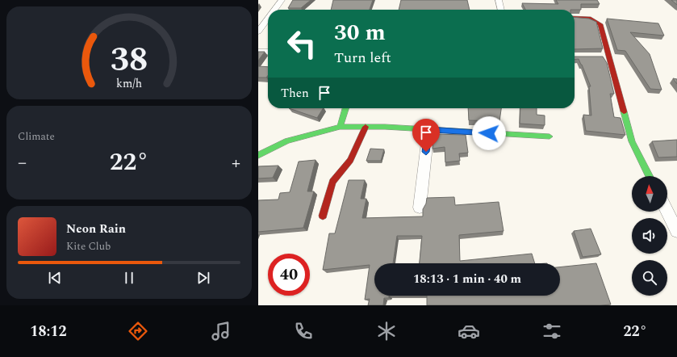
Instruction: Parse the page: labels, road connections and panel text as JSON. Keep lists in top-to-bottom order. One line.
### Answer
{"north":"top","page":{"turn":["30 m","Turn left"],"then":"Then","tile":"Climate","heat":["−","22°","+"],"song":["Neon Rain","Kite Club"],"limit":"40","trip":"18:13 · 1 min · 40 m","tabs":["18:12","22°"],"gauge":["38","km/h"]}}
